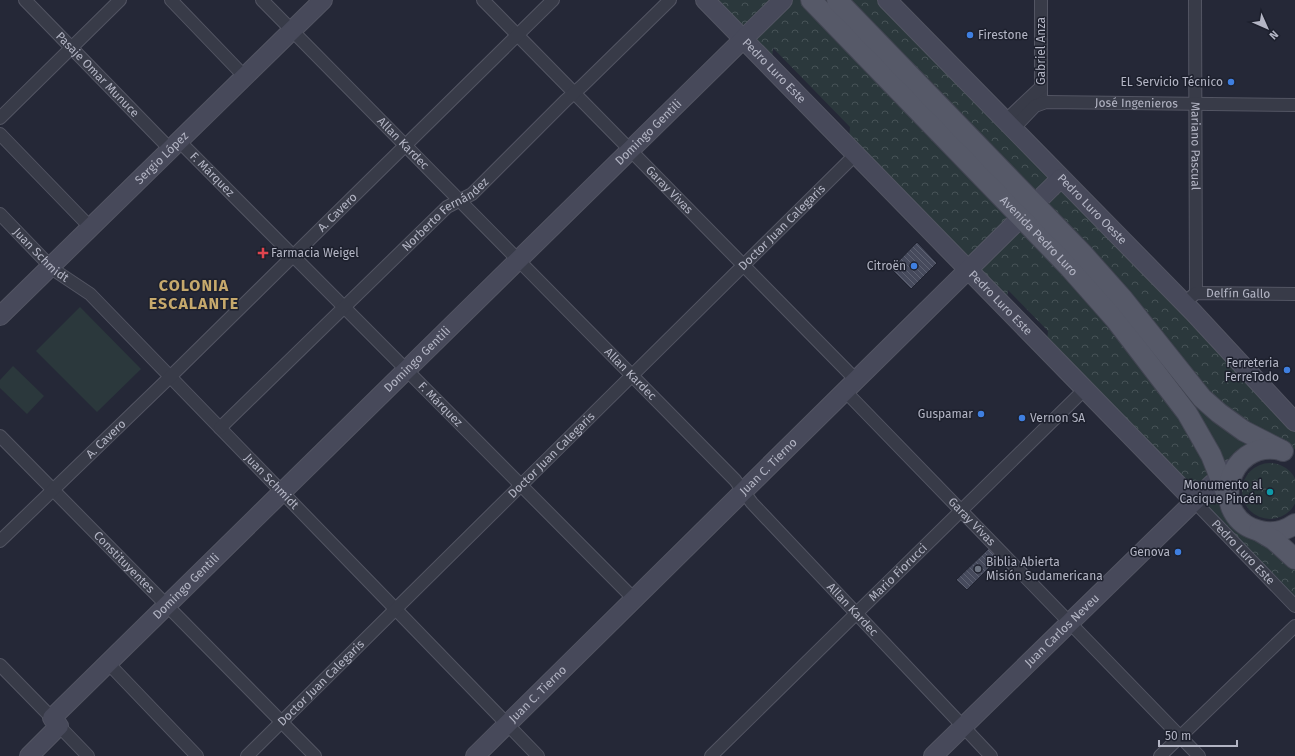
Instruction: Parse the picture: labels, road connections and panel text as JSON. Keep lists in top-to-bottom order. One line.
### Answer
{"streets":{"main road":["Avenida Pedro Luro"],"street":["Gabriel Anza","Pedro Luro Este","Pasaje Omar Munuce","José Ingenieros","Domingo Gentili","Allan Kardec","Mariano Pascual","Sergio López","F. Márquez","Garay Vivas","Pedro Luro Oeste","A. Cavero","Norberto Fernández","Doctor Juan Calegaris","Juan Schmidt","Delfín Gallo","Juan C. Tierno","Constituyentes","Mario Fiorucci","Juan Carlos Neveu"]},"crossings":[["Gabriel Anza","José Ingenieros"],["Pedro Luro Este","Domingo Gentili"],["Pedro Luro Este","Doctor Juan Calegaris"],["Pedro Luro Este","Juan C. Tierno"],["Pedro Luro Este","Mario Fiorucci"],["Pedro Luro Este","Juan Carlos Neveu"],["Pasaje Omar Munuce","Sergio López"],["Pasaje Omar Munuce","F. Márquez"],["José Ingenieros","Mariano Pascual"],["Domingo Gentili","Allan Kardec"],["Domingo Gentili","F. Márquez"],["Domingo Gentili","Garay Vivas"],["Domingo Gentili","Juan Schmidt"],["Domingo Gentili","Constituyentes"],["Allan Kardec","Sergio López"],["Allan Kardec","A. Cavero"],["Allan Kardec","Norberto Fernández"],["Allan Kardec","Doctor Juan Calegaris"],["Allan Kardec","Juan C. Tierno"],["Allan Kardec","Mario Fiorucci"],["Allan Kardec","Juan Carlos Neveu"],["Mariano Pascual","Pedro Luro Oeste"],["Mariano Pascual","Delfín Gallo"],["Sergio López","F. Márquez"],["Sergio López","Juan Schmidt"],["F. Márquez","A. Cavero"],["F. Márquez","Norberto Fernández"],["F. Márquez","Doctor Juan Calegaris"],["F. Márquez","Juan C. Tierno"],["Garay Vivas","A. Cavero"],["Garay Vivas","Norberto Fernández"],["Garay Vivas","Doctor Juan Calegaris"],["Garay Vivas","Juan C. Tierno"],["Garay Vivas","Mario Fiorucci"],["Garay Vivas","Juan Carlos Neveu"],["Pedro Luro Oeste","Delfín Gallo"],["Pedro Luro Oeste","Juan C. Tierno"],["A. Cavero","Juan Schmidt"],["A. Cavero","Constituyentes"],["Norberto Fernández","Juan Schmidt"],["Doctor Juan Calegaris","Juan Schmidt"],["Doctor Juan Calegaris","Constituyentes"],["Avenida Pedro Luro","Juan C. Tierno"],["Avenida Pedro Luro","Juan Carlos Neveu"],["Juan Schmidt","Juan C. Tierno"]],"districts":["COLONIA ESCALANTE"],"places":{"other":["Firestone","EL Servicio Técnico","Citroën","Ferreteria FerreTodo","Guspamar","Vernon SA","Monumento al Cacique Pincén","Genova","Biblia Abierta Misión Sudamericana"],"health":["Farmacia Weigel"]},"scale_bar":"50 m","north":"bottom right"}
